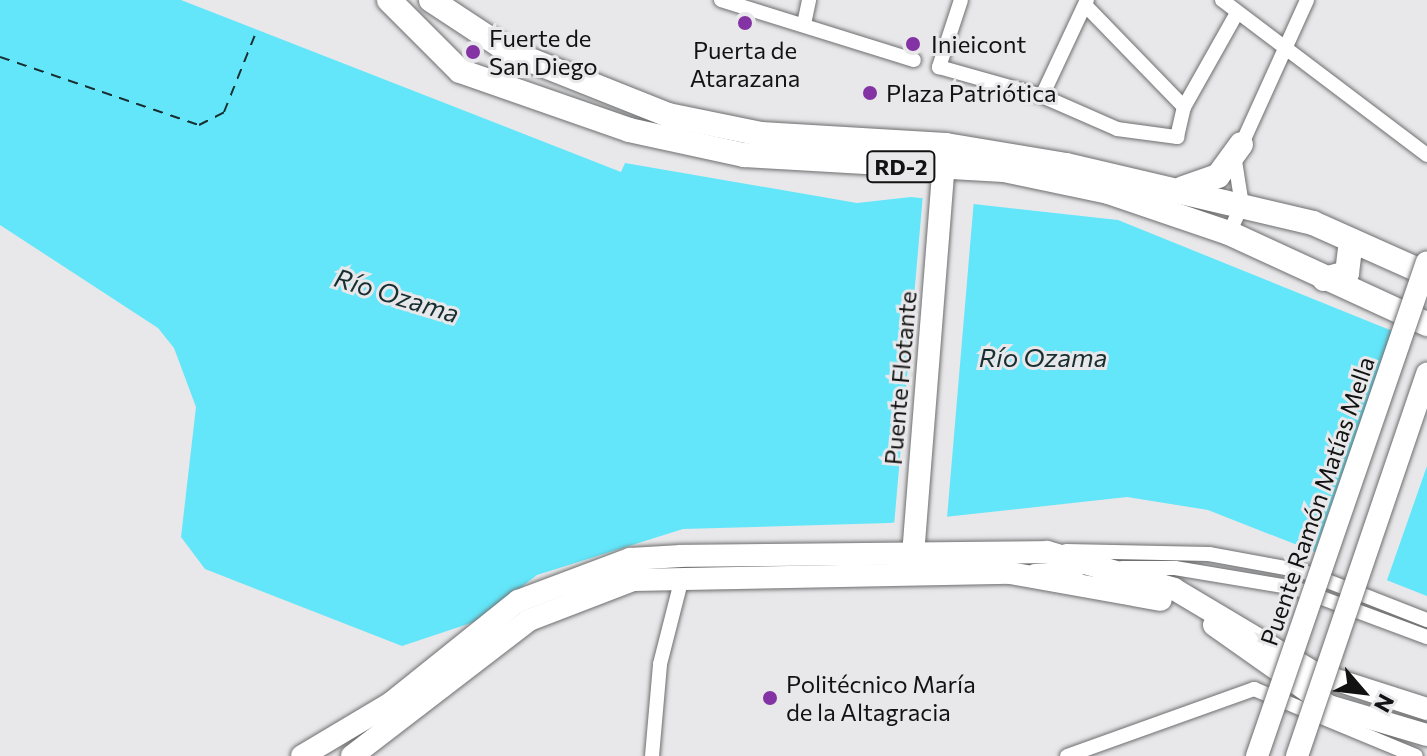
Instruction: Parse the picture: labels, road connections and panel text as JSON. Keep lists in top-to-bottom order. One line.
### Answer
{"streets":{"main road":["RD-2","Puente Flotante","Puente Ramón Matías Mella"]},"crossings":[["RD-2","Puente Flotante"]],"water":["Río Ozama"],"places":["Puerta de Atarazana","Inieicont","Fuerte de San Diego","Plaza Patriótica","Politécnico María de la Altagracia"],"north":"bottom right"}
